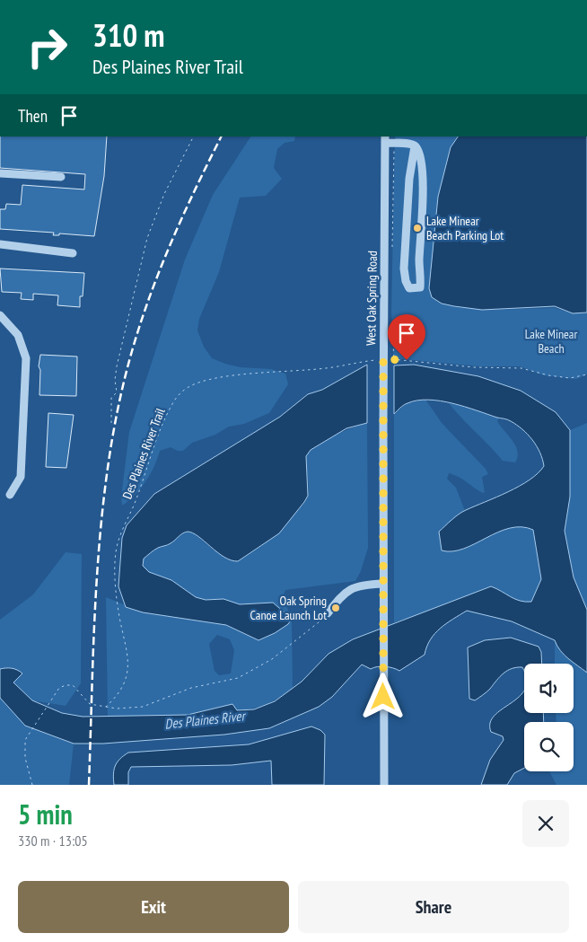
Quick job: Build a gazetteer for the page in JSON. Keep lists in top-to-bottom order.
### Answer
{
  "streets": {
    "street": ["West Oak Spring Road"],
    "path": ["Des Plaines River Trail"]
  },
  "crossings": [
    ["West Oak Spring Road", "Des Plaines River Trail"]
  ],
  "water": ["Des Plaines River"],
  "parks": ["Lake Minear Beach"],
  "places": ["Lake Minear Beach Parking Lot", "Oak Spring Canoe Launch Lot"],
  "page": {
    "turn": ["310 m", "Des Plaines River Trail"],
    "then": "Then",
    "heading": ["5 min", "330 m · 13:05"],
    "buttons": ["Exit", "Share"]
  }
}
